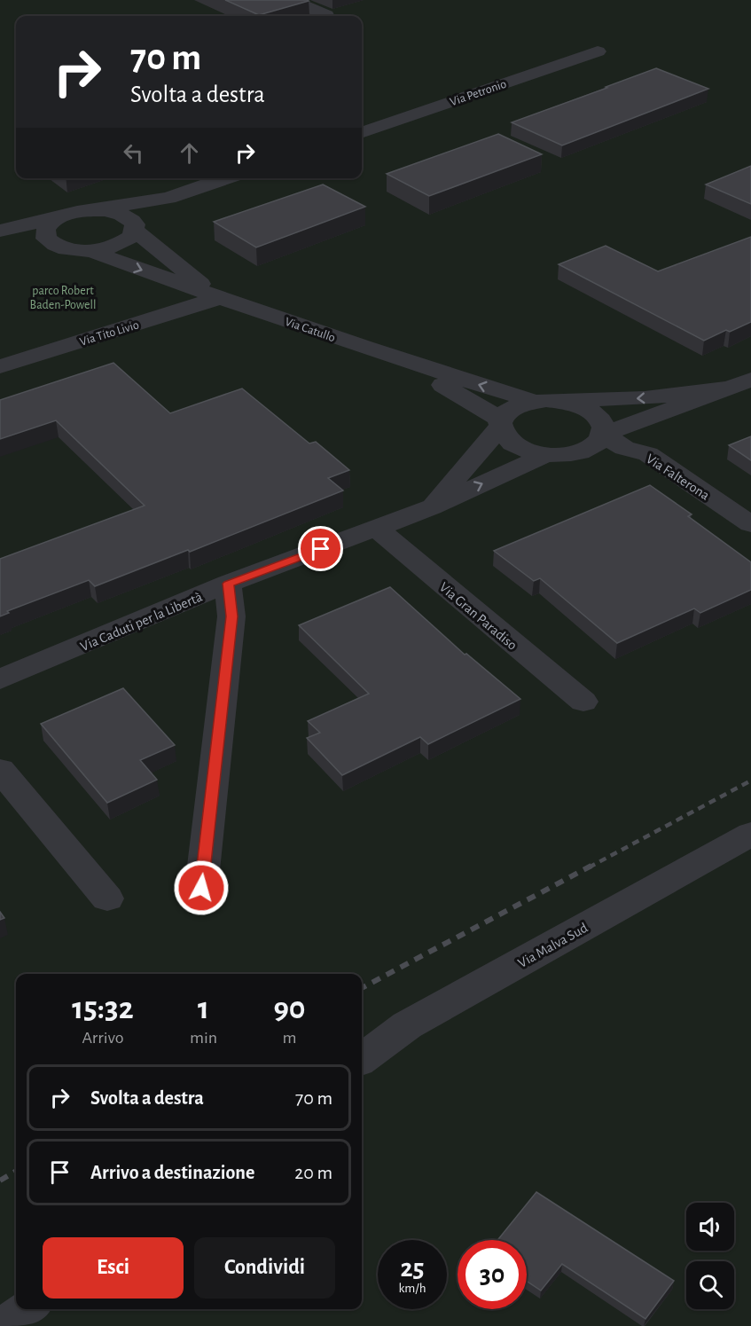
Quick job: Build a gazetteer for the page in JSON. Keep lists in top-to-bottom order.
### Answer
{
  "streets": {
    "street": [
      "Via Petronio",
      "Via Catullo",
      "Via Tito Livio",
      "Via Falterona",
      "Via Gran Paradiso",
      "Via Caduti per la Libertà",
      "Via Malva Sud"
    ]
  },
  "crossings": [
    ["Via Catullo", "Via Tito Livio"],
    ["Via Gran Paradiso", "Via Caduti per la Libertà"]
  ],
  "parks": ["parco Robert Baden-Powell"],
  "page": {
    "turn": ["70 m", "Svolta a destra"],
    "eta": [
      "15:32",
      "Arrivo",
      "1",
      "min",
      "90",
      "m"
    ],
    "list": [
      {
        "name": "Svolta a destra",
        "value": "70 m"
      },
      {
        "name": "Arrivo a destinazione",
        "value": "20 m"
      }
    ],
    "buttons": ["Esci", "Condividi"],
    "speed": "25 km/h",
    "limit": "30"
  }
}
